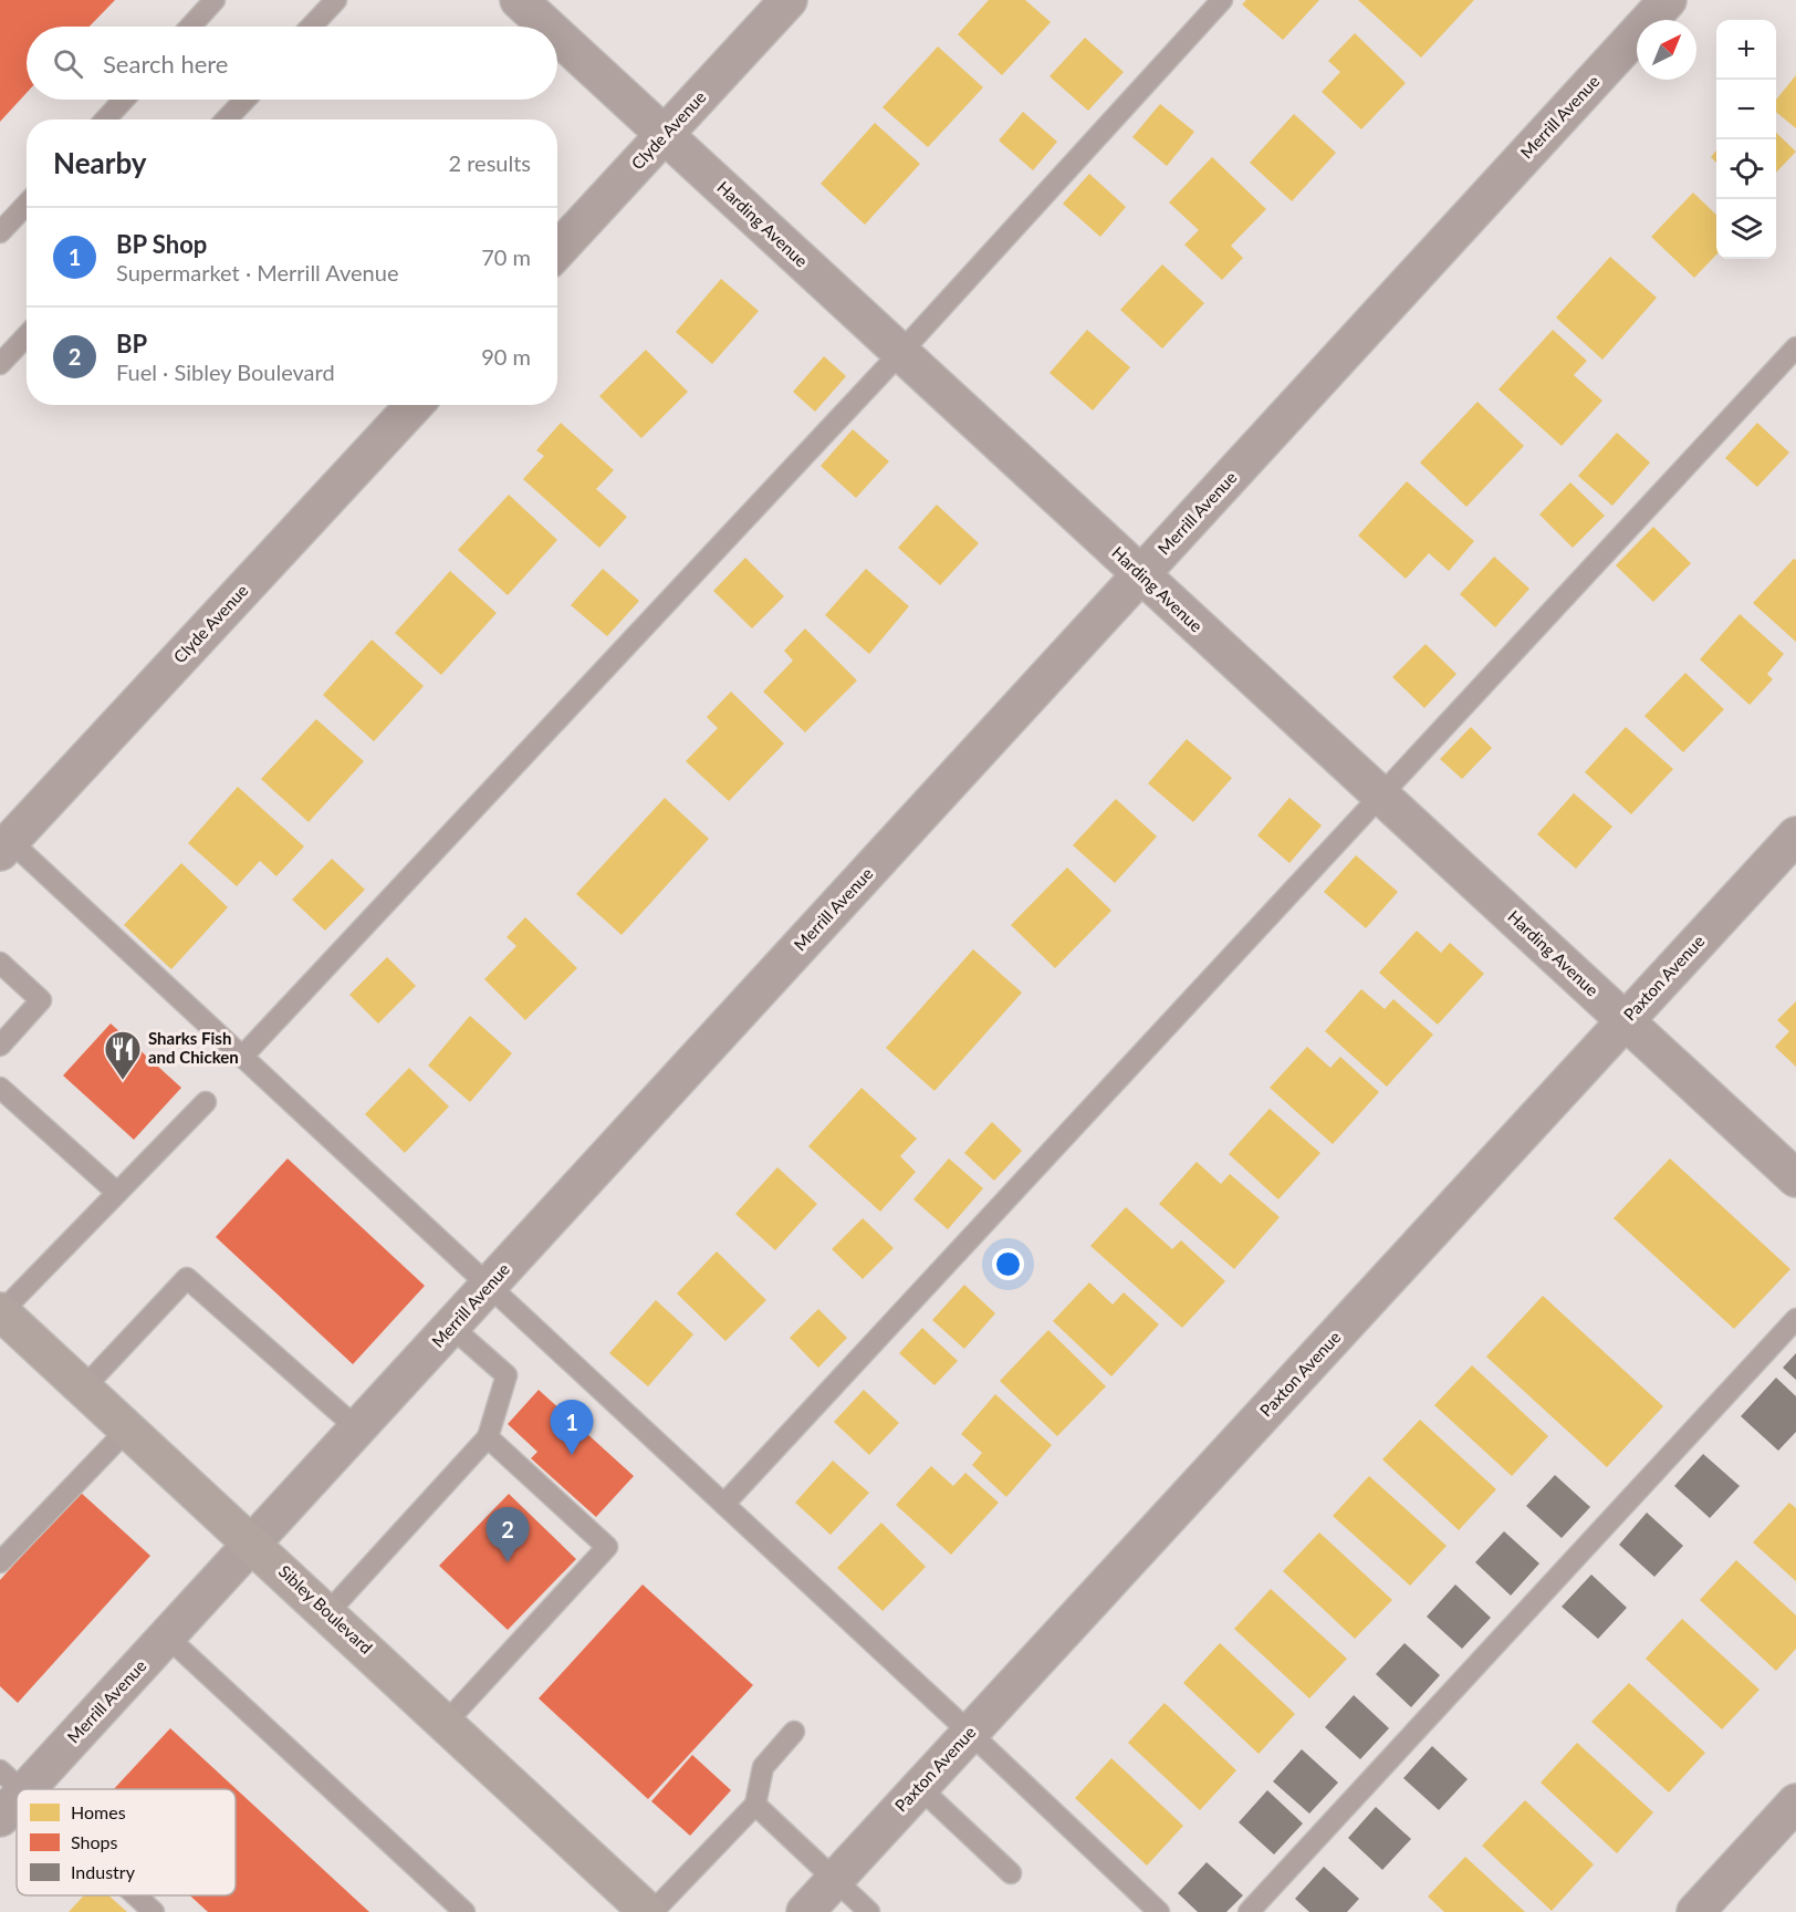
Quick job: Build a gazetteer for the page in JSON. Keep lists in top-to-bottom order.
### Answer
{
  "streets": {
    "main road": ["Sibley Boulevard"],
    "street": [
      "Merrill Avenue",
      "Clyde Avenue",
      "Harding Avenue",
      "Paxton Avenue"
    ]
  },
  "crossings": [
    ["Merrill Avenue", "Harding Avenue"],
    ["Merrill Avenue", "Sibley Boulevard"],
    ["Clyde Avenue", "Harding Avenue"],
    ["Harding Avenue", "Paxton Avenue"]
  ],
  "places": {
    "restaurant": ["Sharks Fish and Chicken"]
  },
  "legend": ["Homes", "Shops", "Industry"],
  "north": "top right",
  "page": {
    "map_buttons": ["+", "−"],
    "search": "Search here",
    "heading": ["Nearby", "2 results"],
    "list": [
      {
        "mark": "1",
        "name": "BP Shop",
        "note": "Supermarket · Merrill Avenue",
        "value": "70 m"
      },
      {
        "mark": "2",
        "name": "BP",
        "note": "Fuel · Sibley Boulevard",
        "value": "90 m"
      }
    ],
    "pins": ["1", "2"]
  }
}
